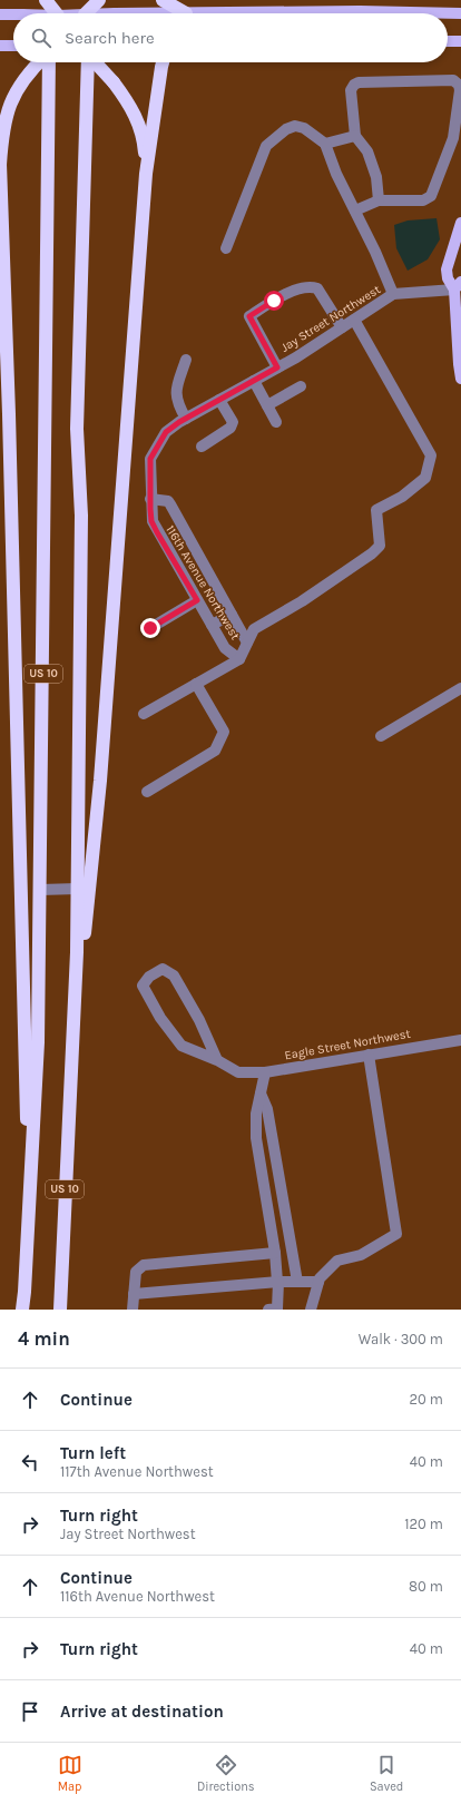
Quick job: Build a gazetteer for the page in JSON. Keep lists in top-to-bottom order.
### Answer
{
  "streets": {
    "highway": ["US 10"],
    "street": ["Jay Street Northwest", "116th Avenue Northwest", "Eagle Street Northwest"]
  },
  "crossings": [
    ["Jay Street Northwest", "116th Avenue Northwest"]
  ],
  "page": {
    "search": "Search here",
    "heading": ["4 min", "Walk · 300 m"],
    "list": [
      ["Continue", "20 m"],
      ["Turn left", "117th Avenue Northwest", "40 m"],
      ["Turn right", "Jay Street Northwest", "120 m"],
      ["Continue", "116th Avenue Northwest", "80 m"],
      ["Turn right", "40 m"],
      "Arrive at destination"
    ],
    "nav": ["Map", "Directions", "Saved"]
  }
}
